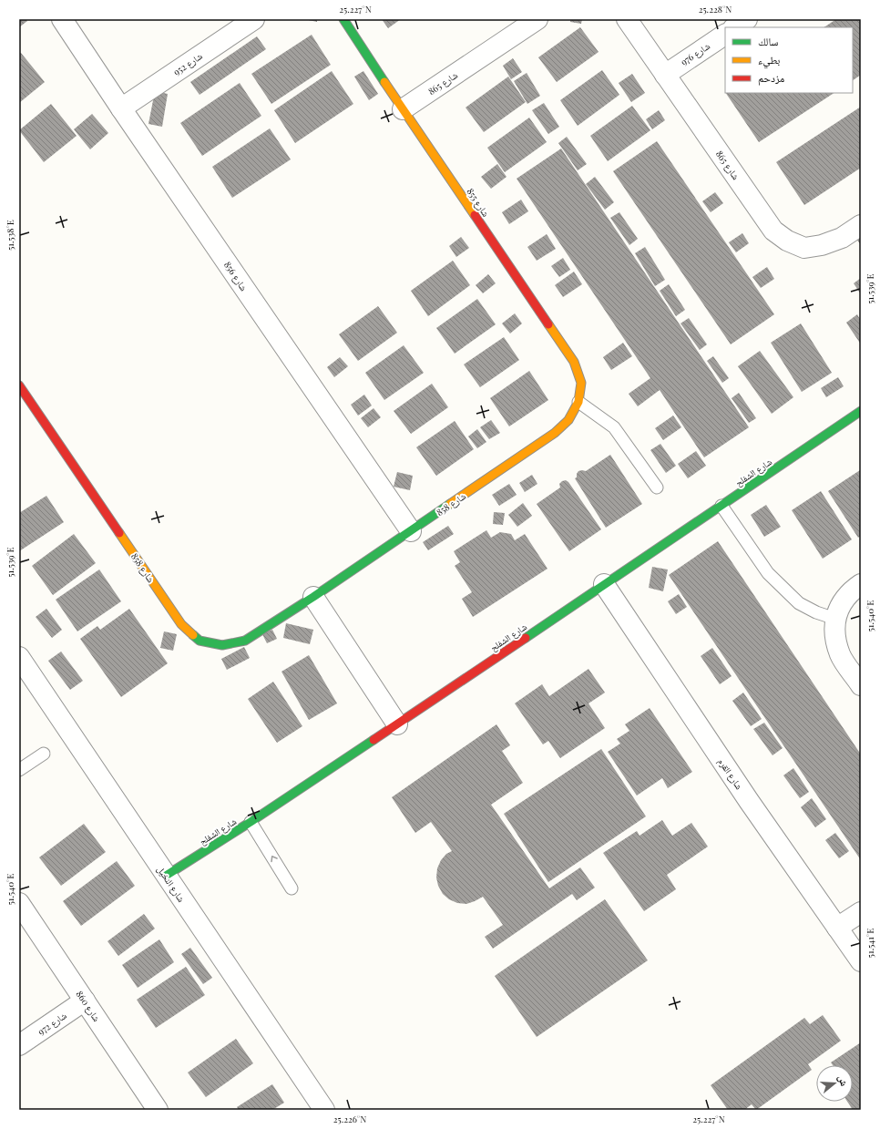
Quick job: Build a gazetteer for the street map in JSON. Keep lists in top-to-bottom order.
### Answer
{
  "streets": {
    "street": [
      "شارع 976",
      "شارع 952",
      "شارع 865",
      "شارع 855",
      "شارع 856",
      "شارع الشفلح",
      "شارع 858",
      "شارع القرم",
      "شارع النخيل",
      "شارع 860",
      "شارع 972"
    ]
  },
  "crossings": [
    ["شارع 976", "شارع 865"],
    ["شارع 952", "شارع 856"],
    ["شارع 865", "شارع 855"],
    ["شارع 855", "شارع 858"],
    ["شارع 856", "شارع 858"],
    ["شارع الشفلح", "شارع القرم"],
    ["شارع الشفلح", "شارع النخيل"],
    ["شارع 860", "شارع 972"]
  ],
  "legend": ["سالك", "بطيء", "مزدحم"],
  "north": "right",
  "coordinates": [
    "25.227°N",
    "25.228°N",
    "51.538°E",
    "51.539°E",
    "51.540°E",
    "51.541°E",
    "25.226°N"
  ]
}
